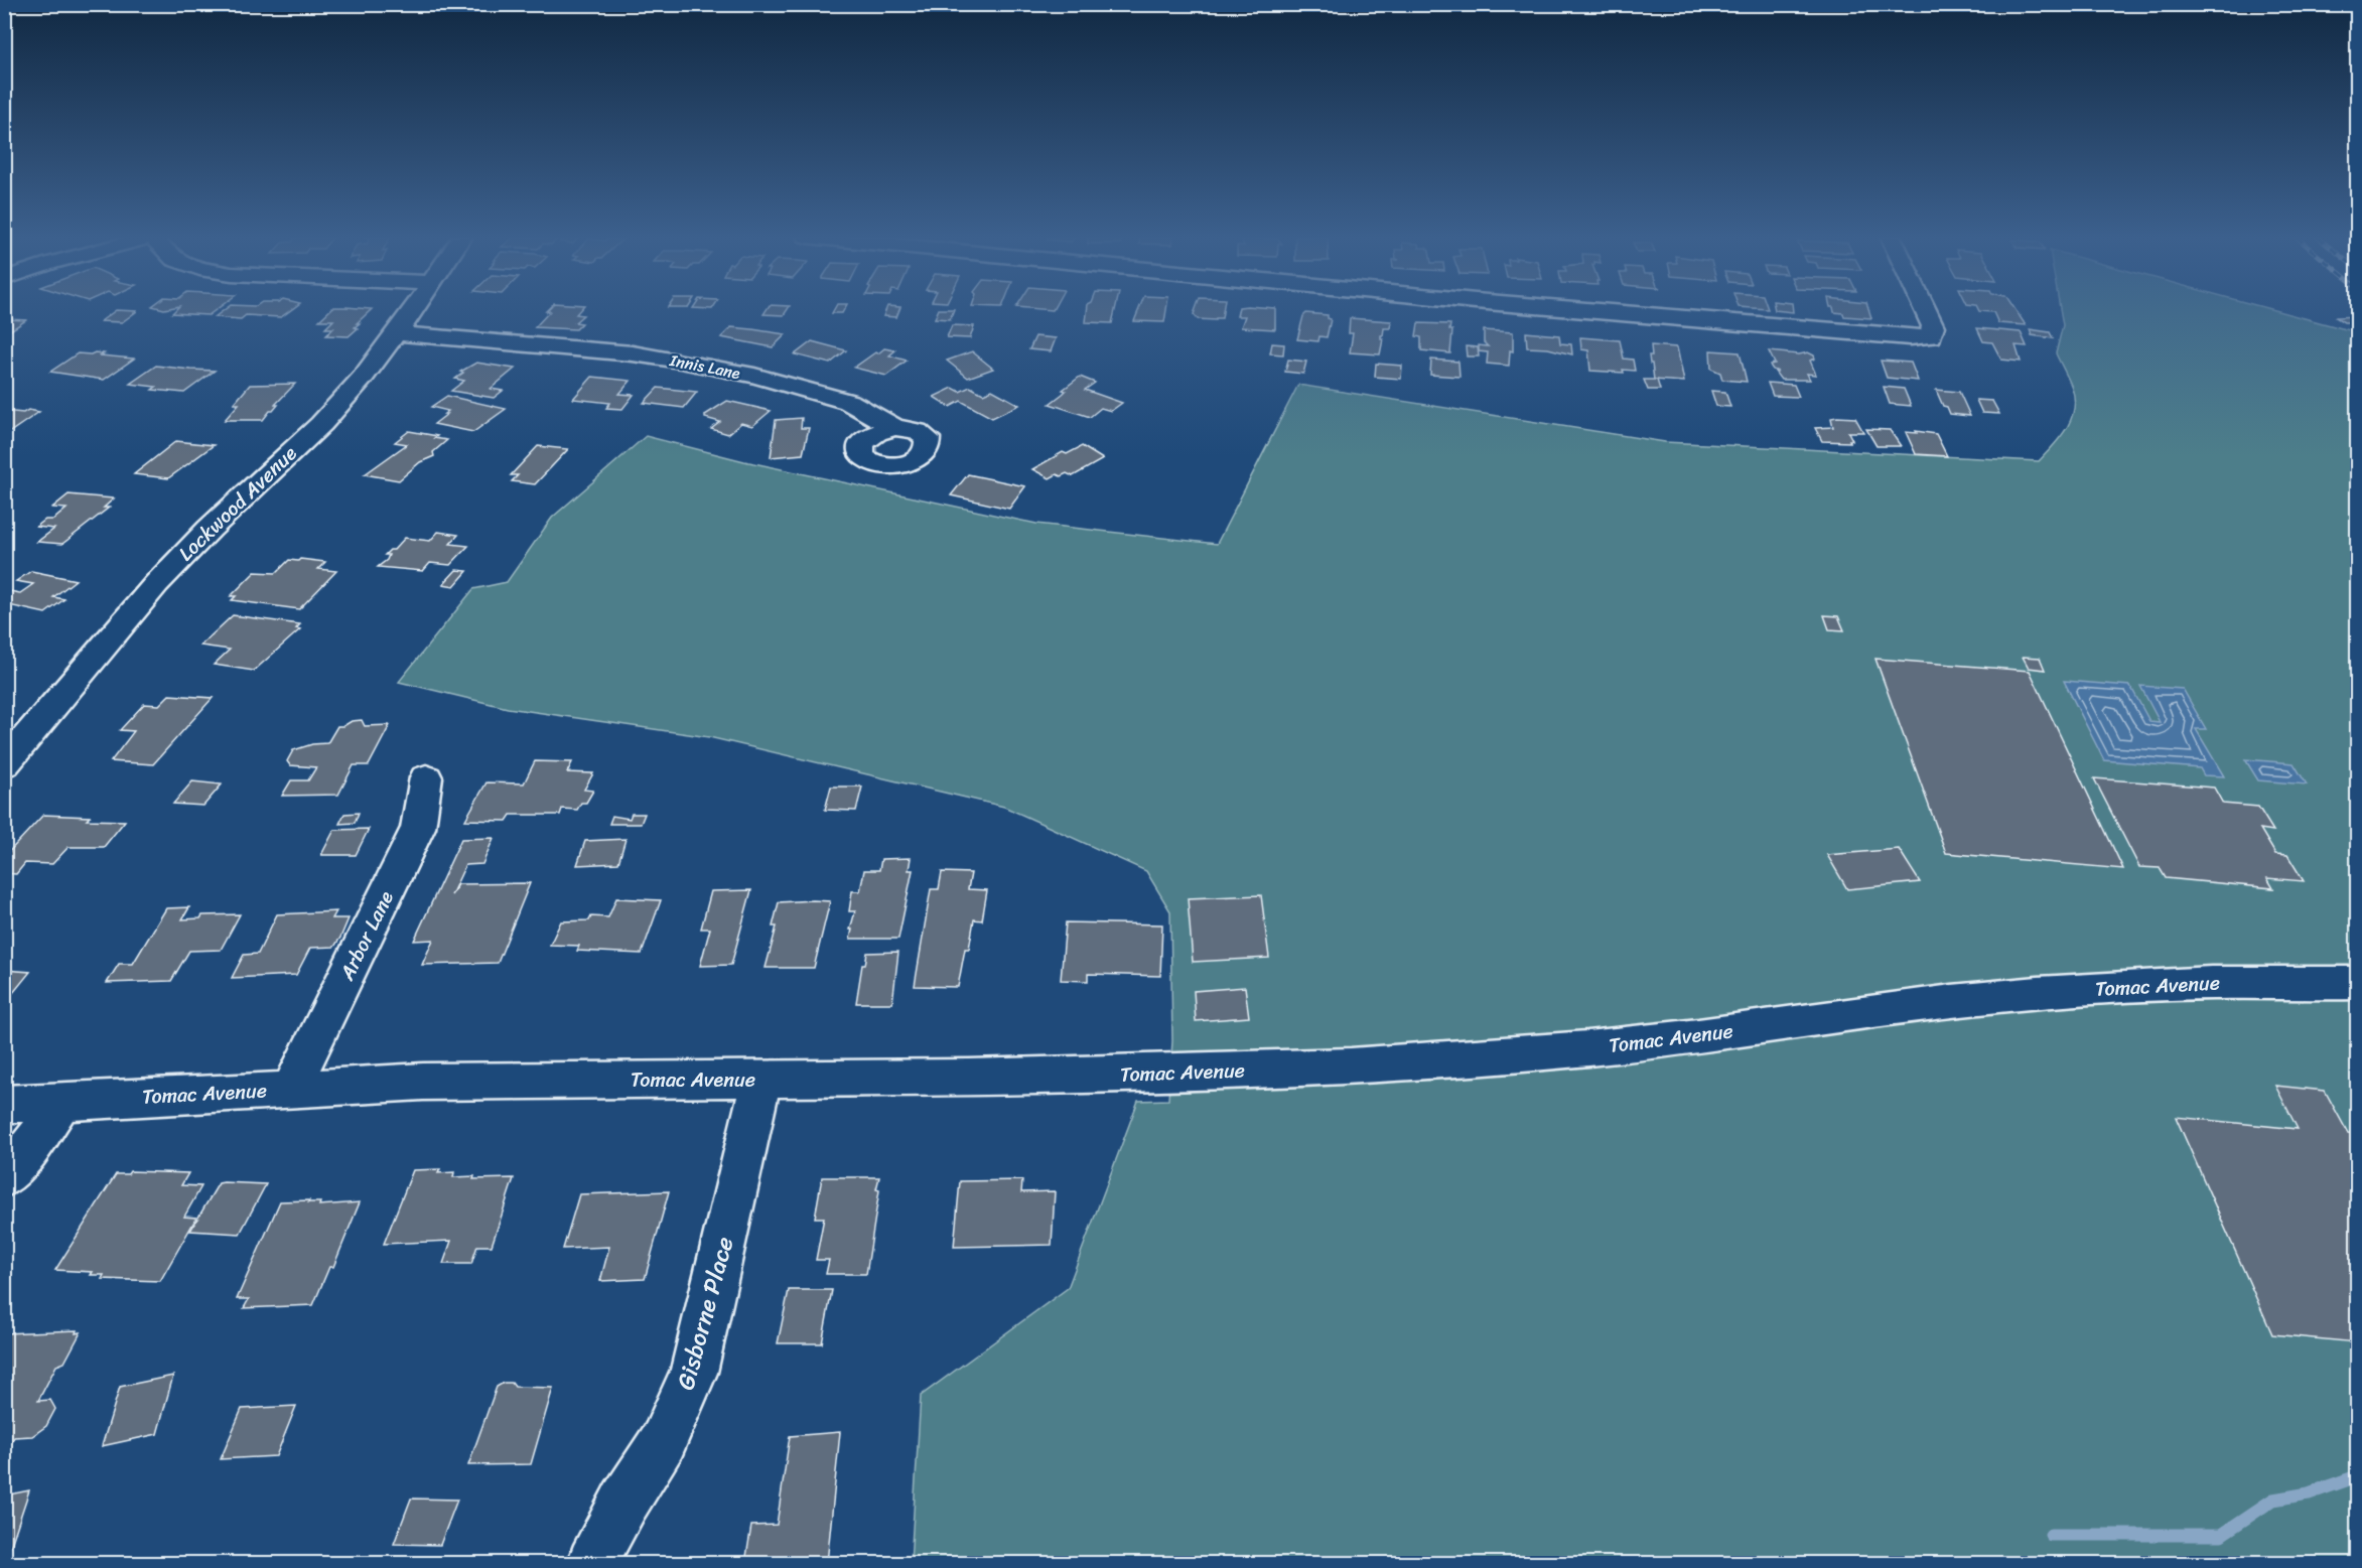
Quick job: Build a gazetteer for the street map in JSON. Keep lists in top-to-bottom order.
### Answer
{
  "streets": {
    "street": [
      "Innis Lane",
      "Lockwood Avenue",
      "Arbor Lane",
      "Tomac Avenue",
      "Gisborne Place"
    ]
  },
  "crossings": [
    ["Innis Lane", "Lockwood Avenue"],
    ["Arbor Lane", "Tomac Avenue"],
    ["Tomac Avenue", "Gisborne Place"]
  ]
}
